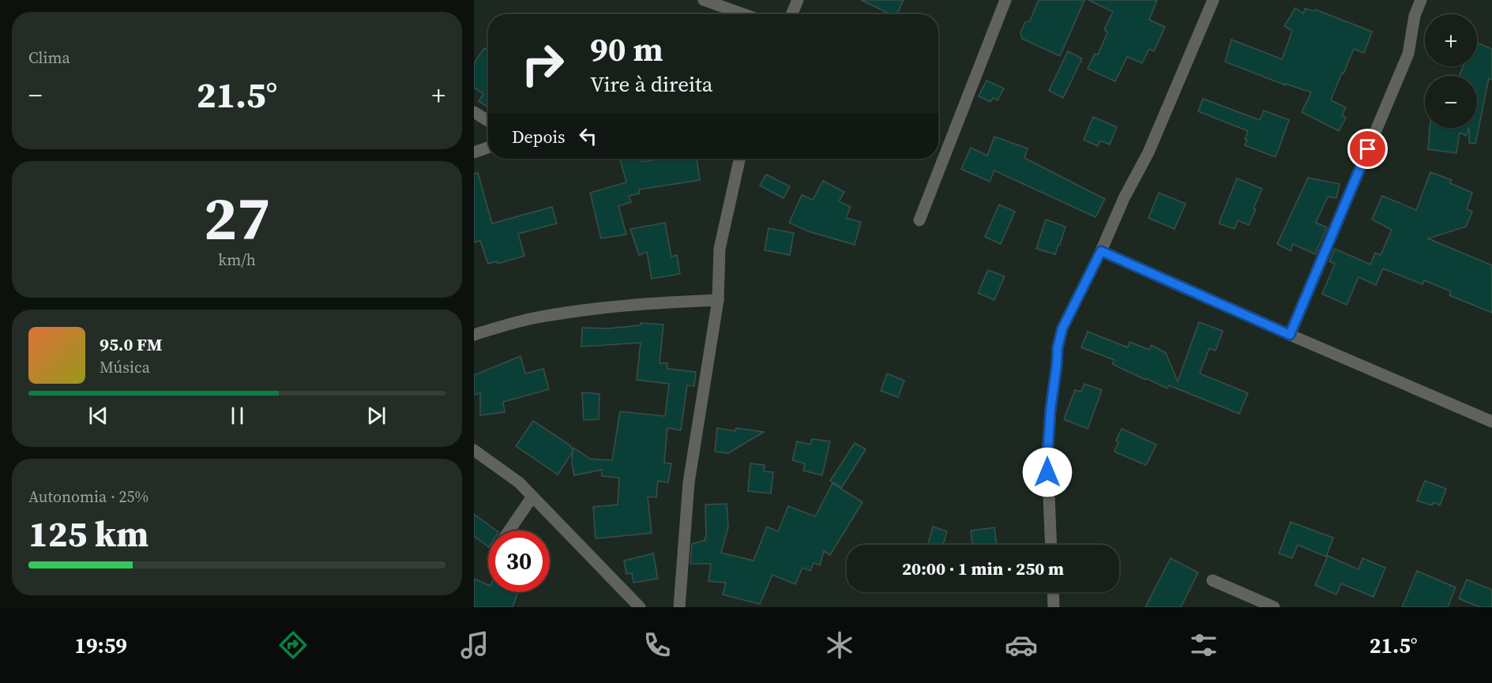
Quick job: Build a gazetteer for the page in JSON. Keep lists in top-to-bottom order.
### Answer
{
  "page": {
    "tile": [
      "Clima",
      ["27", "km/h"],
      ["Autonomia · 25%", "125 km"]
    ],
    "map_buttons": ["+", "−"],
    "turn": ["90 m", "Vire à direita"],
    "heat": ["−", "21.5°", "+"],
    "then": "Depois",
    "song": ["95.0 FM", "Música"],
    "limit": "30",
    "trip": "20:00 · 1 min · 250 m",
    "tabs": ["19:59", "21.5°"]
  }
}
